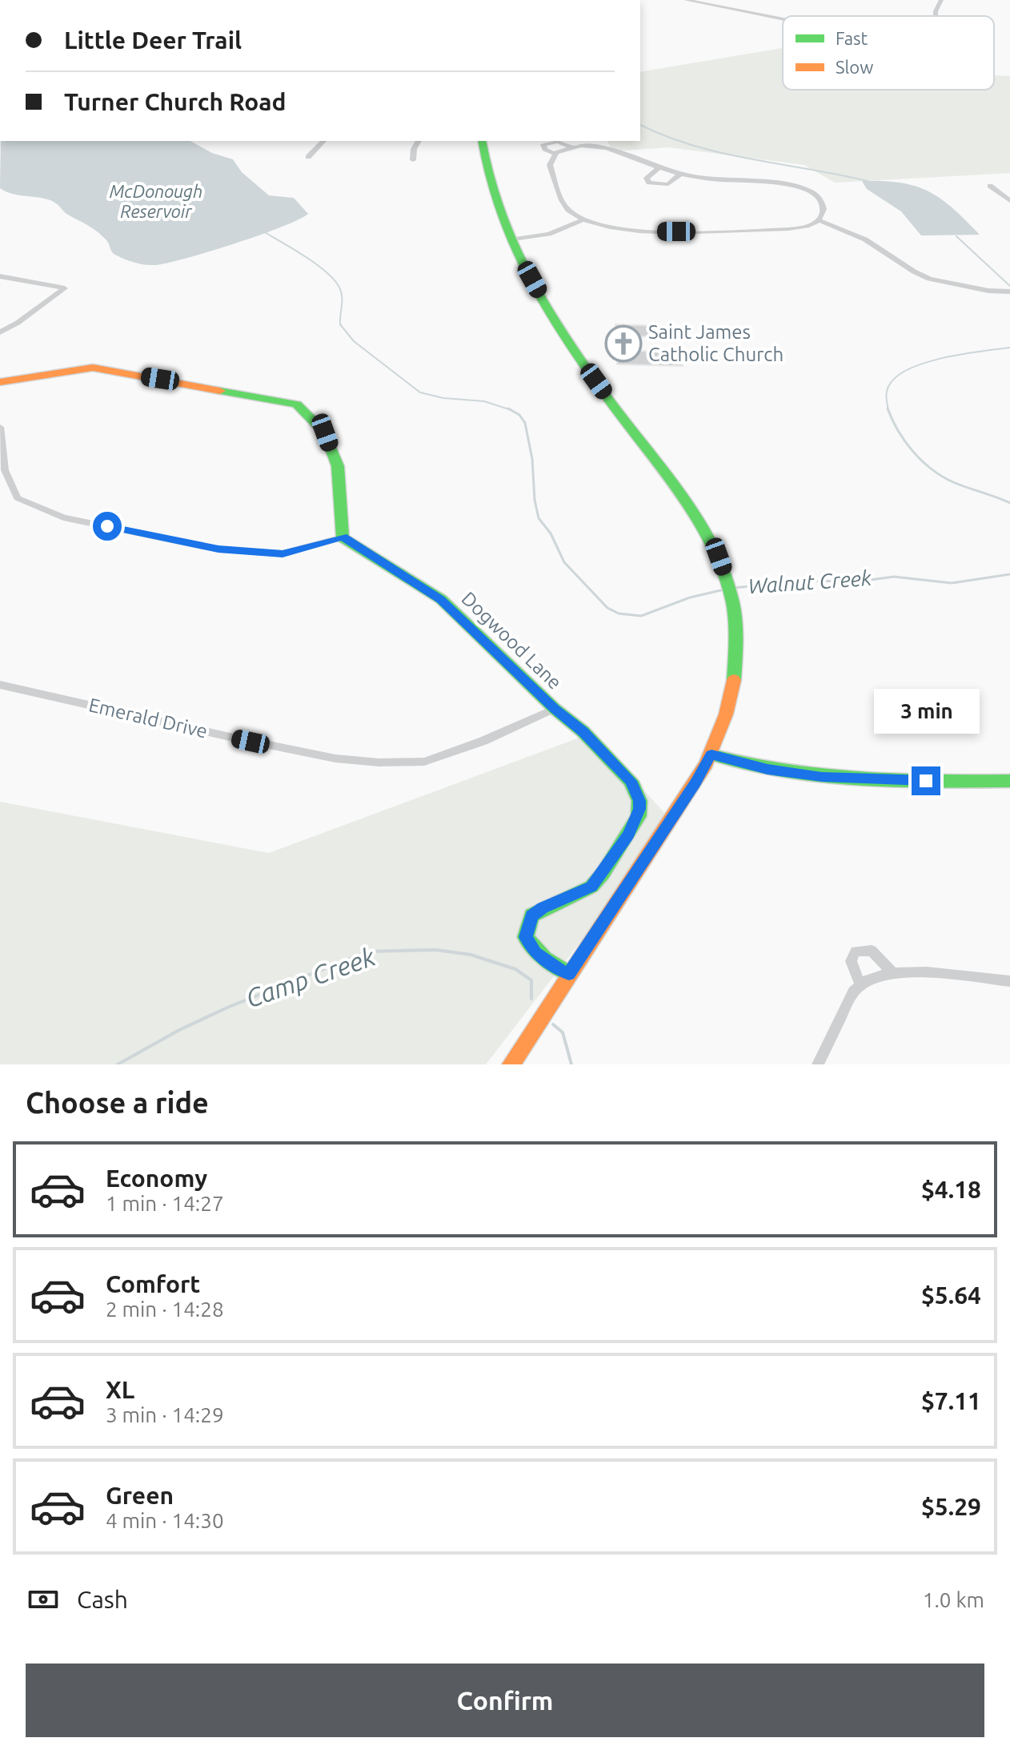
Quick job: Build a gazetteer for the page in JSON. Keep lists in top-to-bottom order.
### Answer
{
  "streets": {
    "main road": ["Dogwood Lane"],
    "street": ["Emerald Drive"]
  },
  "crossings": [
    ["Dogwood Lane", "Emerald Drive"]
  ],
  "water": ["McDonough Reservoir", "Walnut Creek", "Camp Creek"],
  "places": {
    "church": ["Saint James Catholic Church"]
  },
  "legend": ["Fast", "Slow"],
  "page": {
    "banner": ["Little Deer Trail", "Turner Church Road"],
    "bubble": "3 min",
    "heading": "Choose a ride",
    "list": [
      {
        "name": "Economy",
        "note": "1 min · 14:27",
        "value": "$4.18"
      },
      {
        "name": "Comfort",
        "note": "2 min · 14:28",
        "value": "$5.64"
      },
      {
        "name": "XL",
        "note": "3 min · 14:29",
        "value": "$7.11"
      },
      {
        "name": "Green",
        "note": "4 min · 14:30",
        "value": "$5.29"
      }
    ],
    "pay": ["Cash", "1.0 km"],
    "buttons": "Confirm"
  }
}
